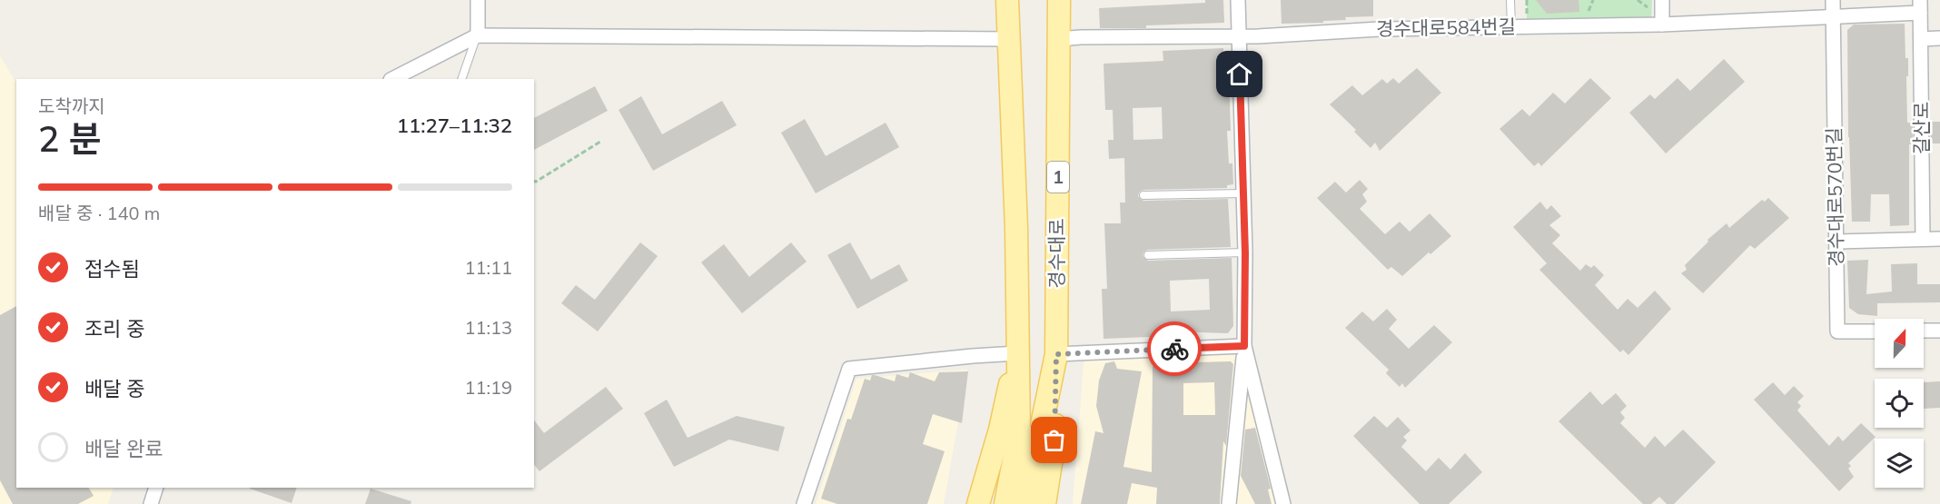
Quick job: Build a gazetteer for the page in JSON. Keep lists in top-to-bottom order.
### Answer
{
  "streets": {
    "main road": ["1", "경수대로"],
    "street": ["경수대로584번길", "갈산로", "경수대로570번길"]
  },
  "crossings": [
    ["경수대로584번길", "갈산로"],
    ["경수대로584번길", "경수대로570번길"],
    ["경수대로584번길", "경수대로"]
  ],
  "north": "top",
  "page": {
    "heading": ["2 분", "도착까지", "11:27–11:32"],
    "bar": "배달 중 · 140 m",
    "list": [
      ["접수됨", "11:11"],
      ["조리 중", "11:13"],
      ["배달 중", "11:19"],
      "배달 완료"
    ]
  }
}
